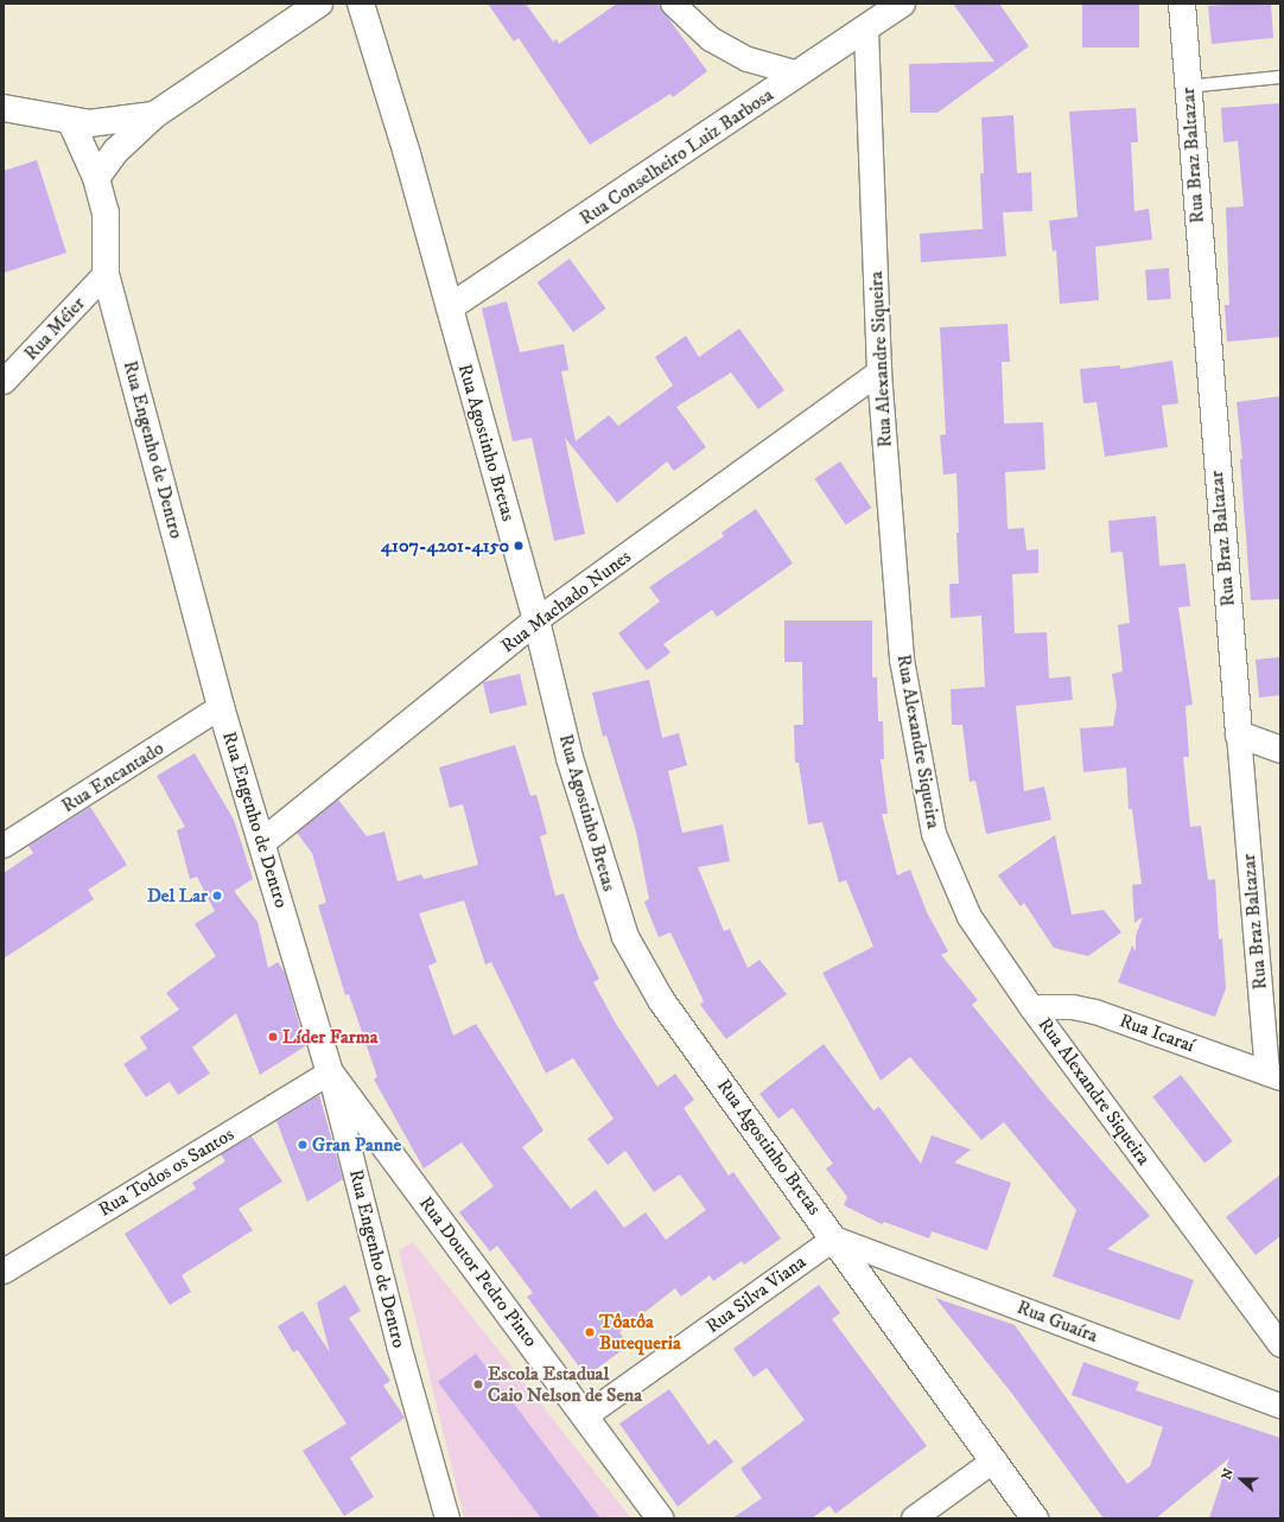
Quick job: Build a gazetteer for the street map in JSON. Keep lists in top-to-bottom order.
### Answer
{
  "streets": {
    "street": [
      "Rua Braz Baltazar",
      "Rua Conselheiro Luiz Barbosa",
      "Rua Méier",
      "Rua Alexandre Siqueira",
      "Rua Agostinho Bretas",
      "Rua Engenho de Dentro",
      "Rua Machado Nunes",
      "Rua Encantado",
      "Rua Icaraí",
      "Rua Todos os Santos",
      "Rua Doutor Pedro Pinto",
      "Rua Silva Viana",
      "Rua Guaíra"
    ]
  },
  "crossings": [
    ["Rua Braz Baltazar", "Rua Icaraí"],
    ["Rua Conselheiro Luiz Barbosa", "Rua Alexandre Siqueira"],
    ["Rua Conselheiro Luiz Barbosa", "Rua Agostinho Bretas"],
    ["Rua Méier", "Rua Engenho de Dentro"],
    ["Rua Alexandre Siqueira", "Rua Machado Nunes"],
    ["Rua Alexandre Siqueira", "Rua Icaraí"],
    ["Rua Agostinho Bretas", "Rua Machado Nunes"],
    ["Rua Agostinho Bretas", "Rua Silva Viana"],
    ["Rua Agostinho Bretas", "Rua Guaíra"],
    ["Rua Engenho de Dentro", "Rua Machado Nunes"],
    ["Rua Engenho de Dentro", "Rua Encantado"],
    ["Rua Engenho de Dentro", "Rua Todos os Santos"],
    ["Rua Engenho de Dentro", "Rua Doutor Pedro Pinto"],
    ["Rua Todos os Santos", "Rua Doutor Pedro Pinto"],
    ["Rua Doutor Pedro Pinto", "Rua Silva Viana"],
    ["Rua Silva Viana", "Rua Guaíra"]
  ],
  "places": [
    "4107-4201-4150",
    "Del Lar",
    "Líder Farma",
    "Gran Panne",
    "Tôatôa Butequeria",
    "Escola Estadual Caio Nelson de Sena"
  ],
  "north": "left"
}
